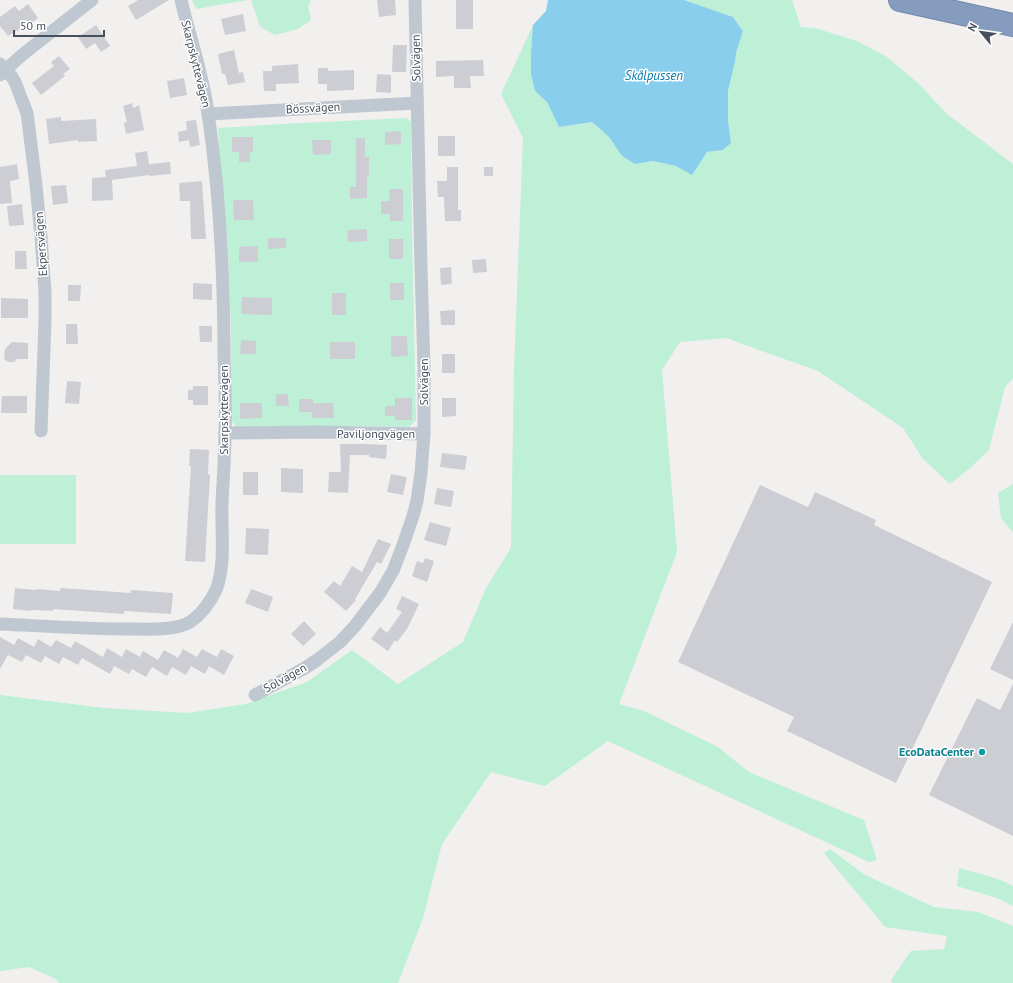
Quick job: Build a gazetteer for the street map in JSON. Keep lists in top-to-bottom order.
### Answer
{
  "streets": {
    "street": [
      "Solvägen",
      "Skarpskyttevägen",
      "Bössvägen",
      "Ekpersvägen",
      "Paviljongvägen"
    ]
  },
  "crossings": [
    ["Solvägen", "Bössvägen"],
    ["Solvägen", "Paviljongvägen"],
    ["Skarpskyttevägen", "Bössvägen"],
    ["Skarpskyttevägen", "Paviljongvägen"]
  ],
  "water": ["Skålpussen"],
  "places": ["EcoDataCenter"],
  "scale_bar": "50 m",
  "north": "top left"
}
